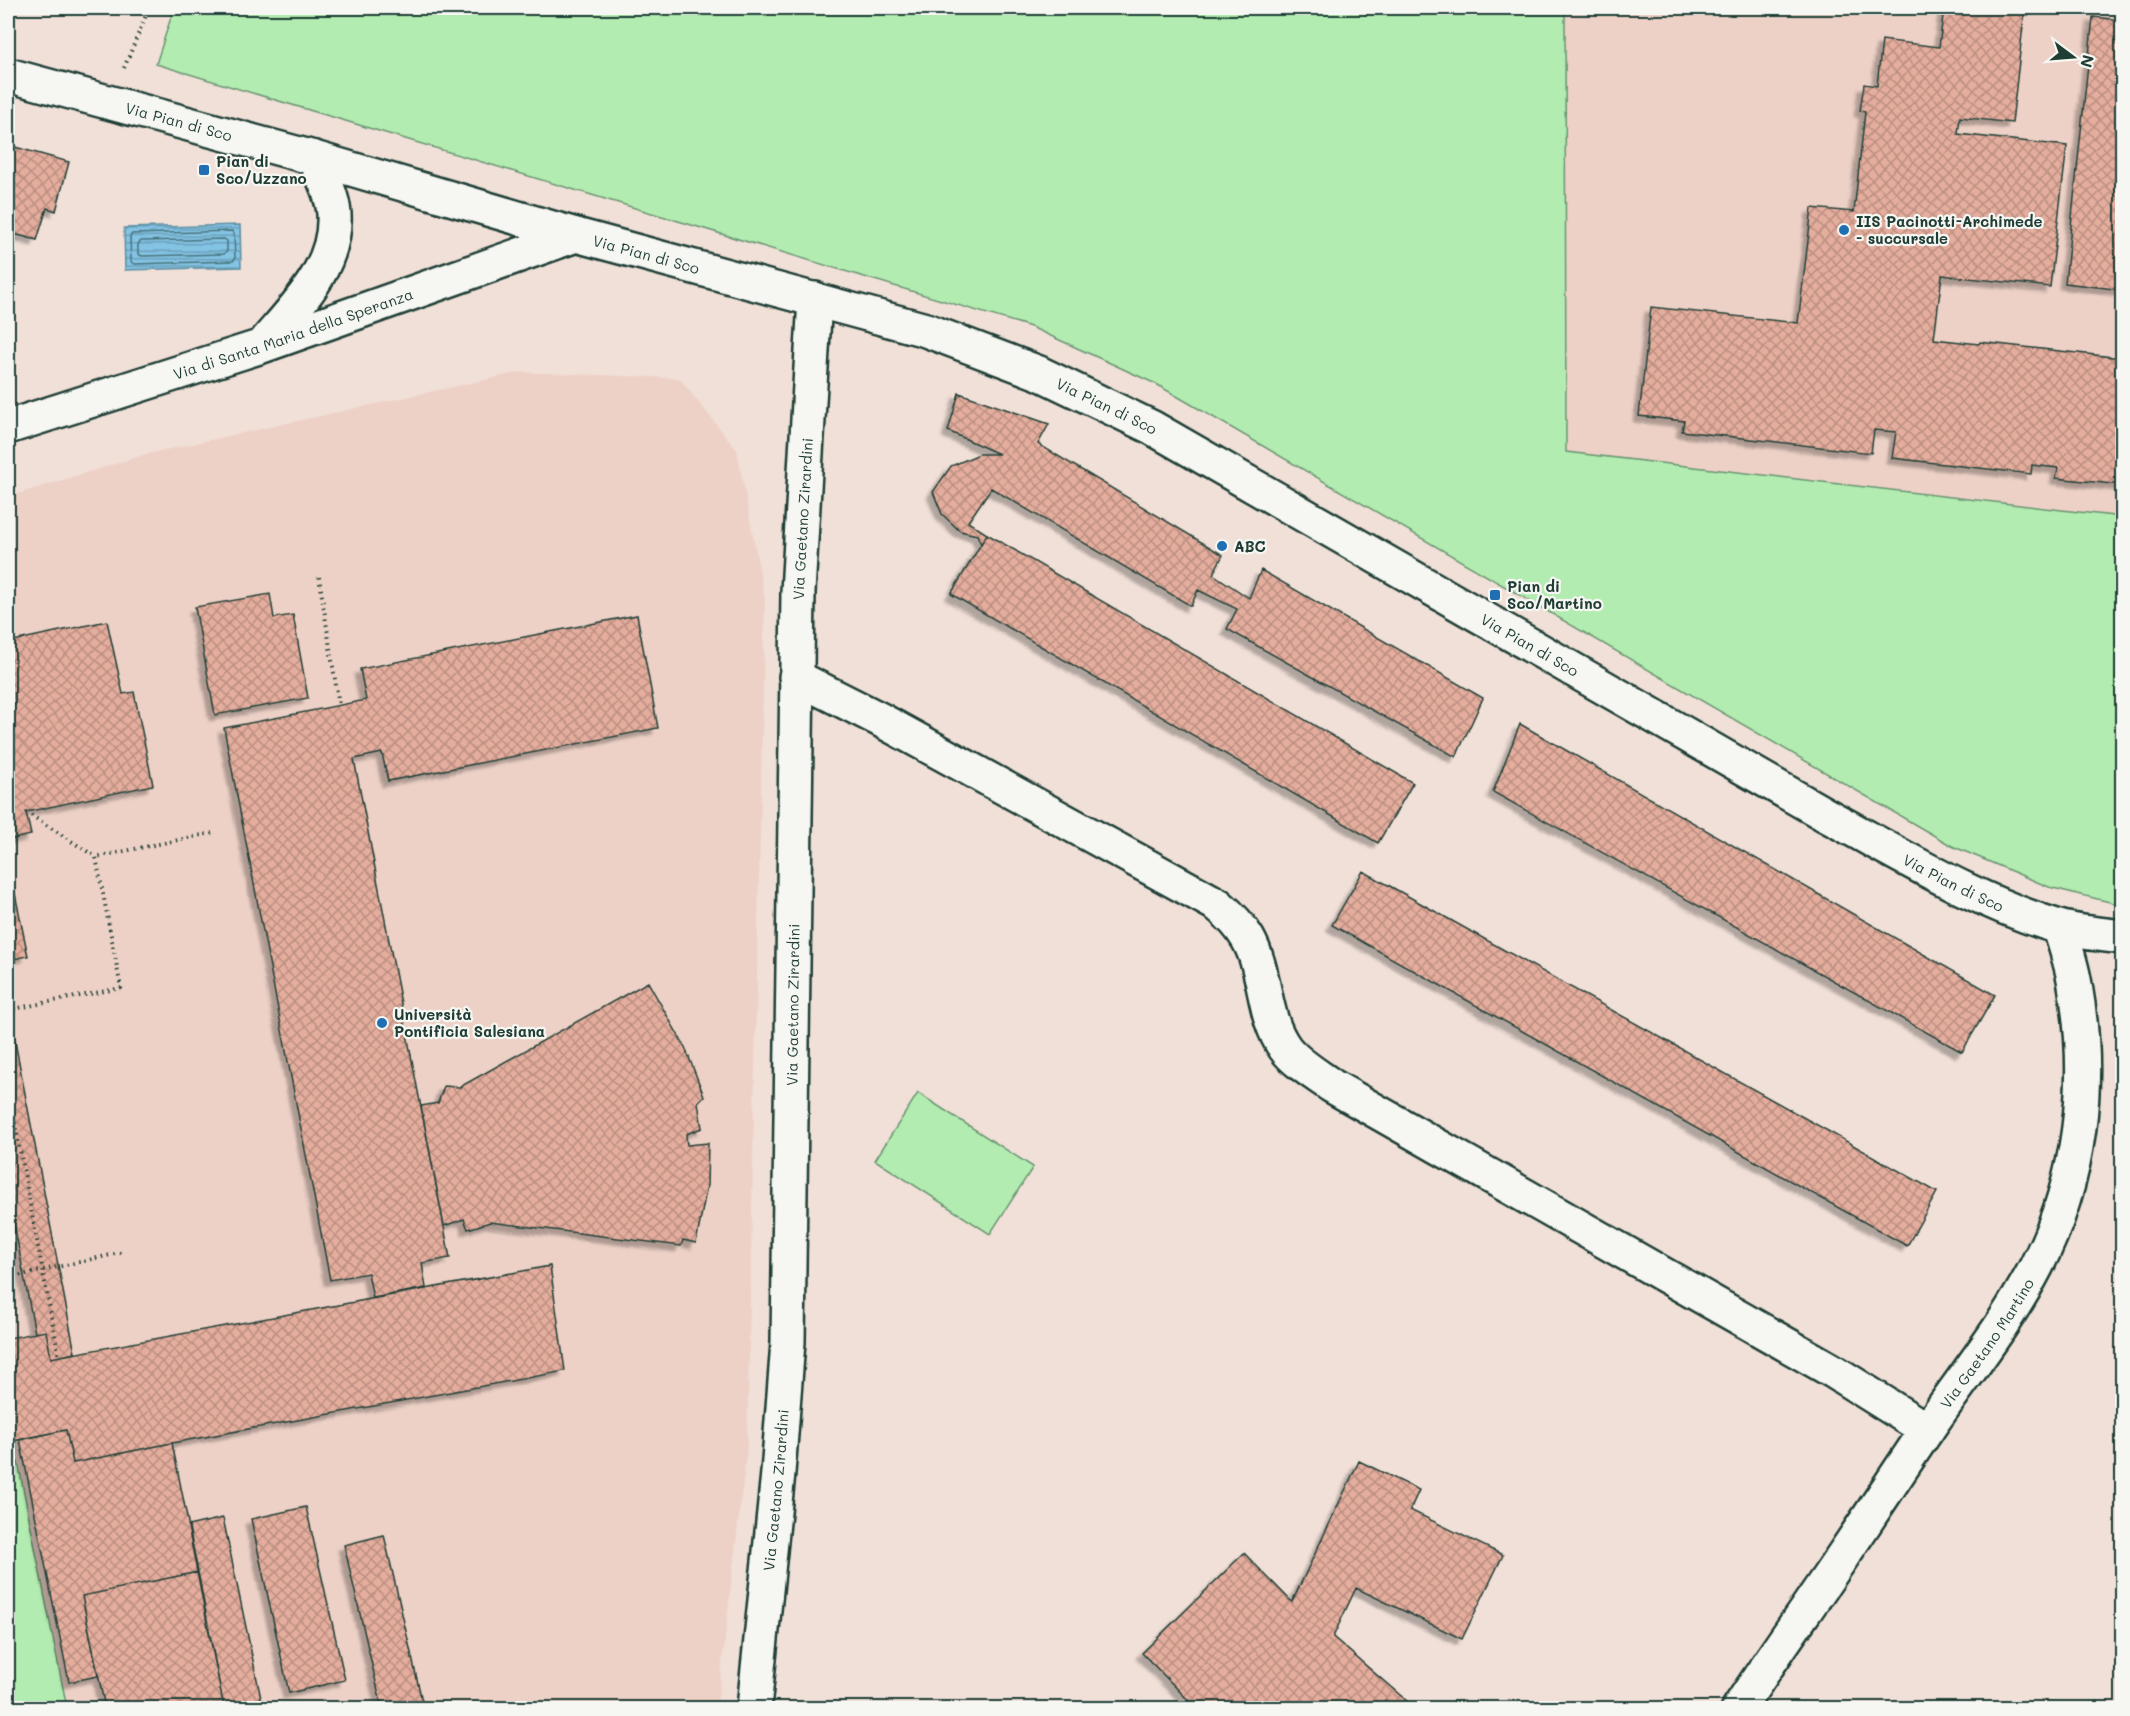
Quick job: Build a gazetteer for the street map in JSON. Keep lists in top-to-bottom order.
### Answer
{
  "streets": {
    "street": [
      "Via Pian di Sco",
      "Via di Santa Maria della Speranza",
      "Via Gaetano Zirardini",
      "Via Gaetano Martino"
    ]
  },
  "crossings": [
    ["Via Pian di Sco", "Via di Santa Maria della Speranza"],
    ["Via Pian di Sco", "Via Gaetano Zirardini"],
    ["Via Pian di Sco", "Via Gaetano Martino"]
  ],
  "places": {
    "transit": ["Pian di Sco/Uzzano", "Pian di Sco/Martino"],
    "other": ["IIS Pacinotti-Archimede - succursale", "ABC", "Università Pontificia Salesiana"]
  },
  "north": "right"
}
